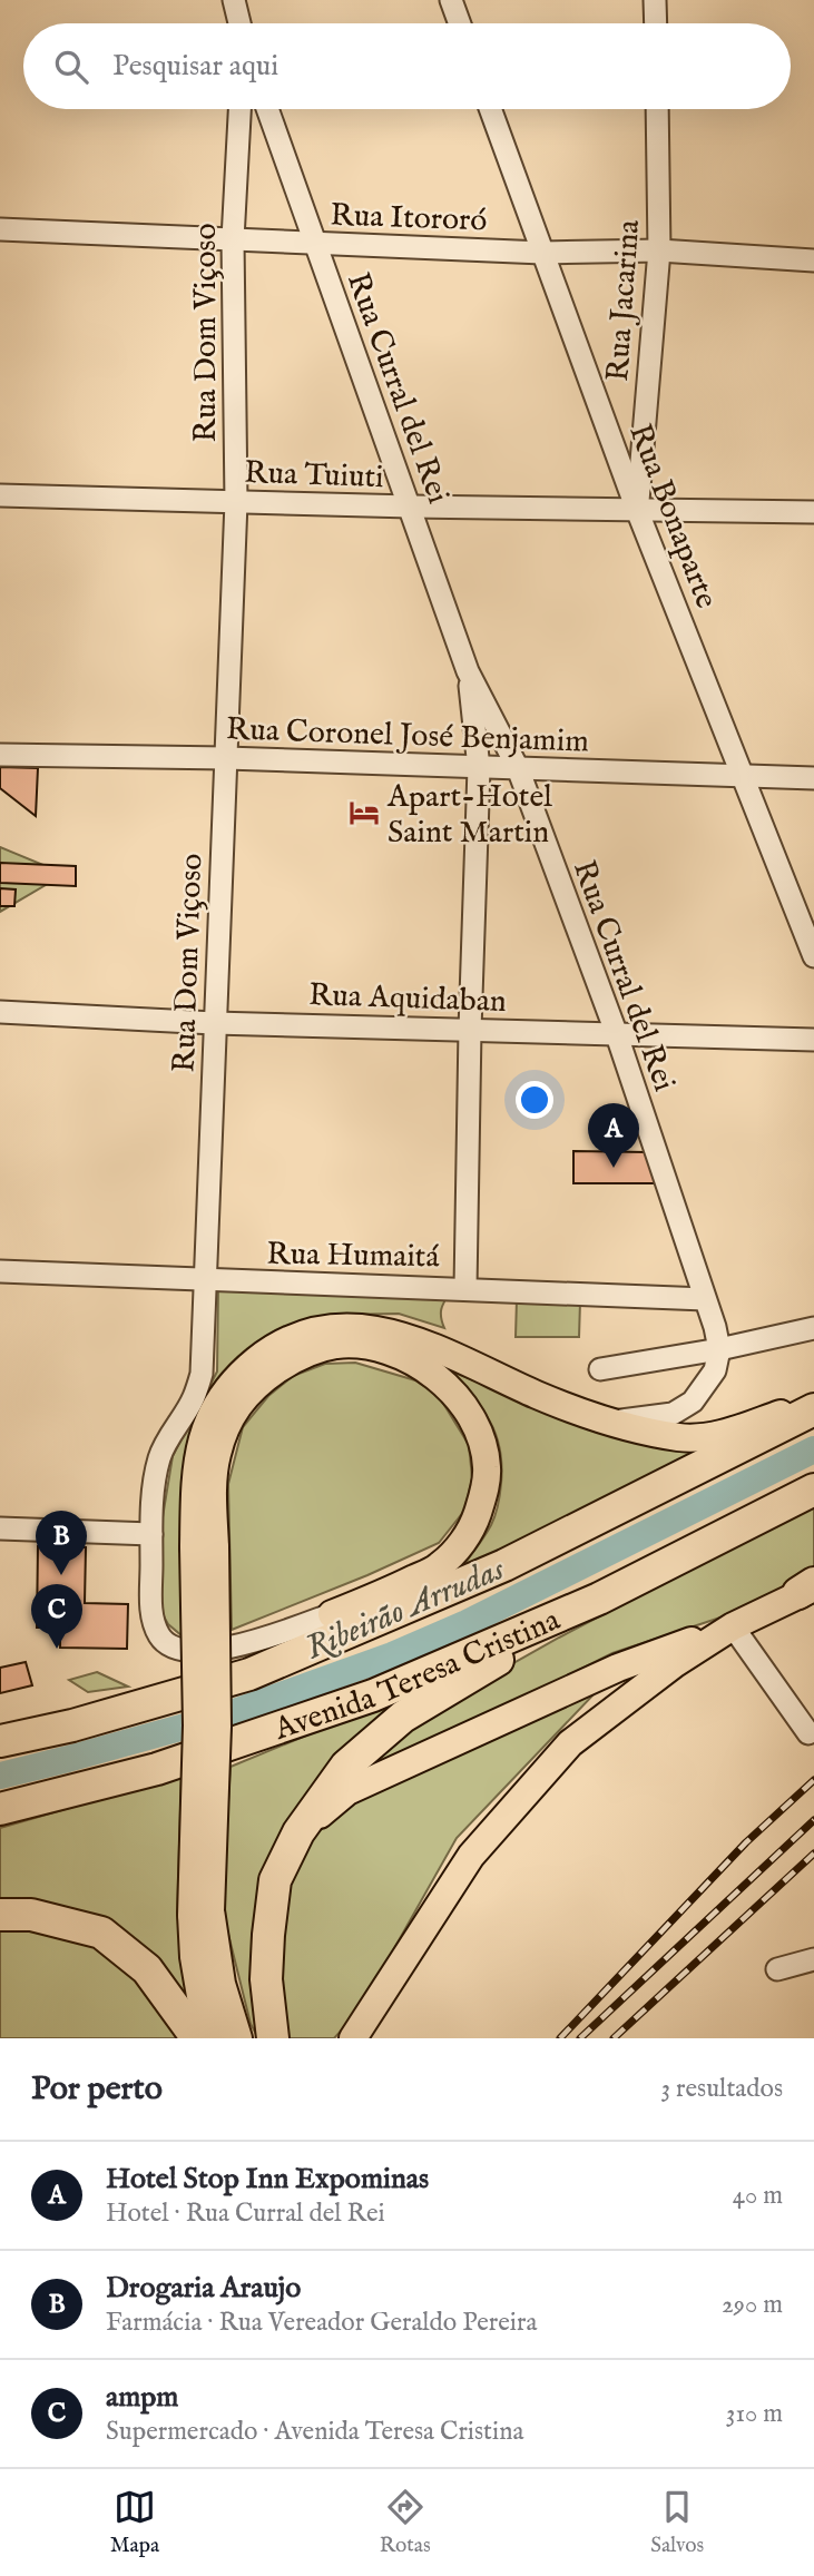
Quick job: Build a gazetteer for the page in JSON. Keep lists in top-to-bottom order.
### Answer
{
  "streets": {
    "highway": ["Avenida Teresa Cristina"],
    "street": [
      "Rua Itororó",
      "Rua Jacarina",
      "Rua Dom Viçoso",
      "Rua Curral del Rei",
      "Rua Tuiuti",
      "Rua Bonaparte",
      "Rua Coronel José Benjamim",
      "Rua Aquidaban",
      "Rua Humaitá"
    ]
  },
  "crossings": [
    ["Rua Itororó", "Rua Jacarina"],
    ["Rua Itororó", "Rua Dom Viçoso"],
    ["Rua Itororó", "Rua Curral del Rei"],
    ["Rua Itororó", "Rua Bonaparte"],
    ["Rua Jacarina", "Rua Tuiuti"],
    ["Rua Jacarina", "Rua Bonaparte"],
    ["Rua Dom Viçoso", "Rua Tuiuti"],
    ["Rua Dom Viçoso", "Rua Coronel José Benjamim"],
    ["Rua Dom Viçoso", "Rua Aquidaban"],
    ["Rua Dom Viçoso", "Rua Humaitá"],
    ["Rua Curral del Rei", "Rua Tuiuti"],
    ["Rua Curral del Rei", "Rua Coronel José Benjamim"],
    ["Rua Curral del Rei", "Rua Aquidaban"],
    ["Rua Curral del Rei", "Rua Humaitá"],
    ["Rua Tuiuti", "Rua Bonaparte"],
    ["Rua Bonaparte", "Rua Coronel José Benjamim"]
  ],
  "water": ["Ribeirão Arrudas"],
  "places": {
    "hotel": ["Apart-Hotel Saint Martin"]
  },
  "page": {
    "search": "Pesquisar aqui",
    "pins": ["A", "B", "C"],
    "heading": ["Por perto", "3 resultados"],
    "list": [
      {
        "mark": "A",
        "name": "Hotel Stop Inn Expominas",
        "note": "Hotel · Rua Curral del Rei",
        "value": "40 m"
      },
      {
        "mark": "B",
        "name": "Drogaria Araujo",
        "note": "Farmácia · Rua Vereador Geraldo Pereira",
        "value": "290 m"
      },
      {
        "mark": "C",
        "name": "ampm",
        "note": "Supermercado · Avenida Teresa Cristina",
        "value": "310 m"
      }
    ],
    "nav": ["Mapa", "Rotas", "Salvos"]
  }
}
